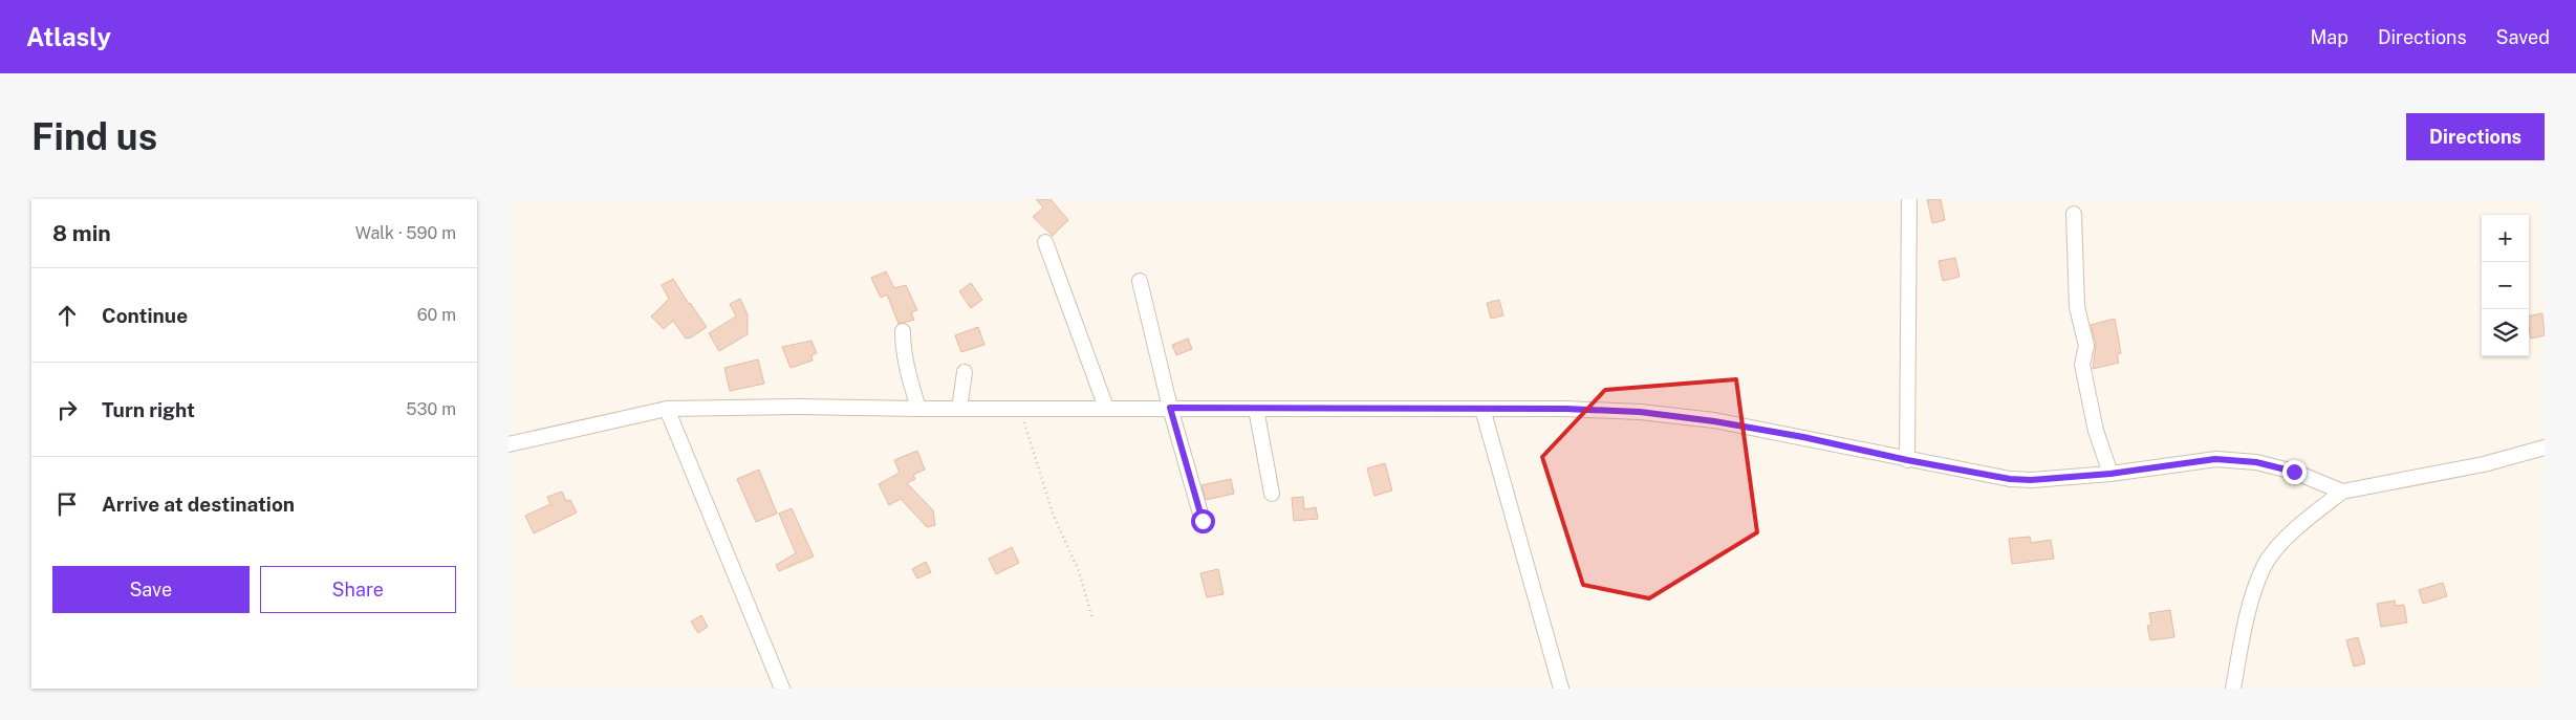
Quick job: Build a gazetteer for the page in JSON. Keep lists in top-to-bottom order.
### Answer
{
  "page": {
    "header": "Atlasly",
    "nav": ["Map", "Directions", "Saved"],
    "buttons": [
      "Directions",
      ["Save", "Share"]
    ],
    "title": "Find us",
    "heading": ["8 min", "Walk · 590 m"],
    "map_buttons": ["+", "−"],
    "list": [
      ["Continue", "60 m"],
      ["Turn right", "530 m"],
      "Arrive at destination"
    ]
  }
}
